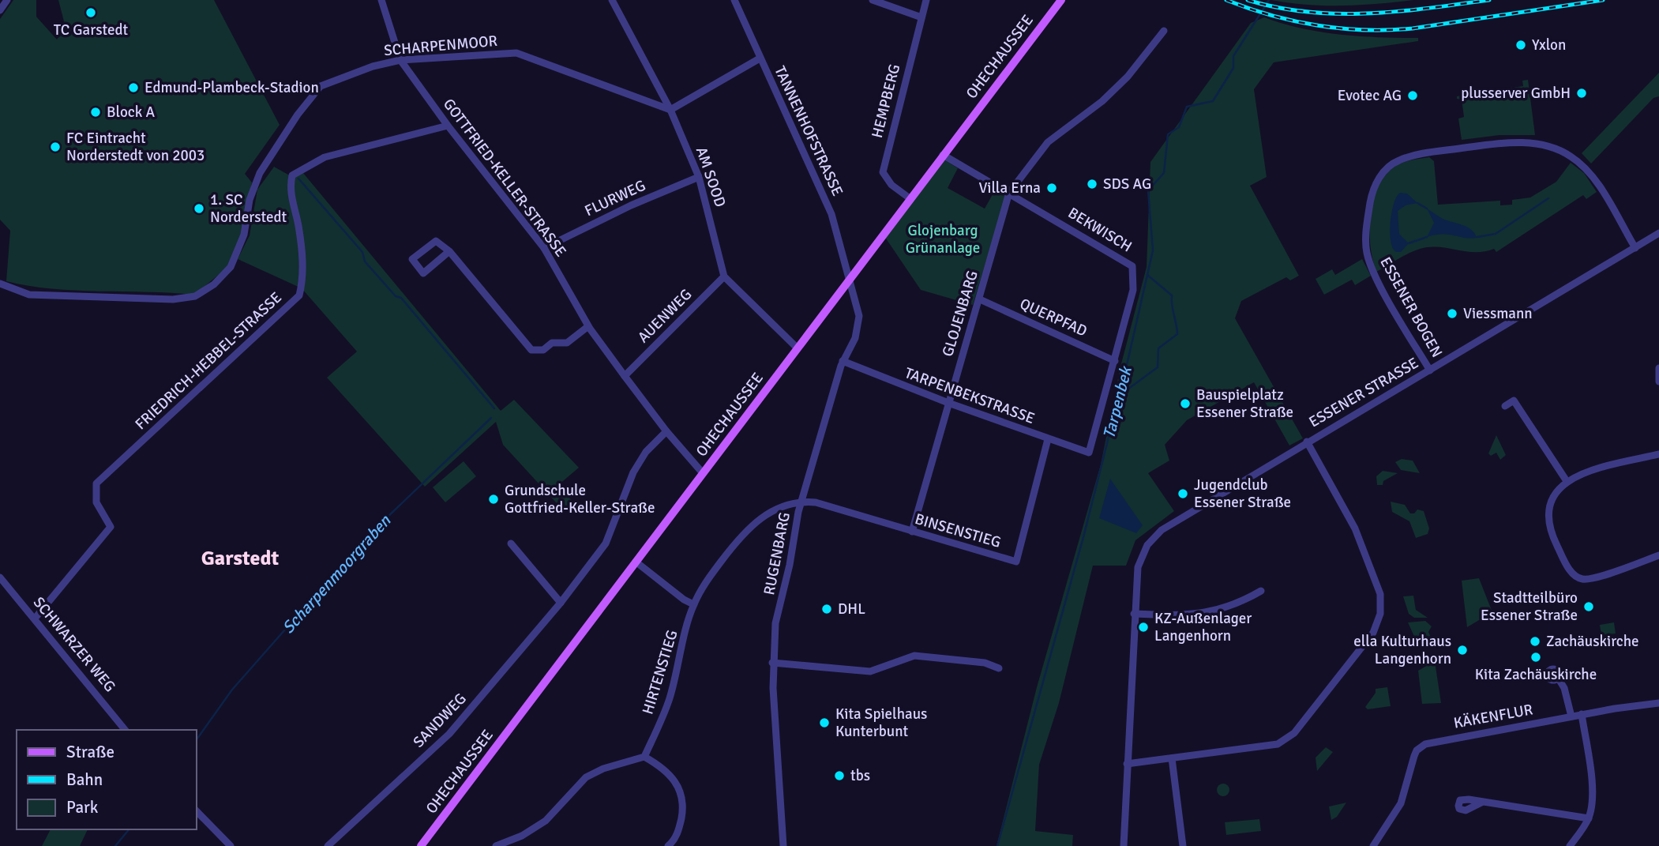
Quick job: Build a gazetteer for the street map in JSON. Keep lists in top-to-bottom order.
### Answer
{
  "streets": {
    "main road": ["OHECHAUSSEE"],
    "street": [
      "SCHARPENMOOR",
      "HEMPBERG",
      "TANNENHOFSTRASSE",
      "AM SOOD",
      "GOTTFRIED-KELLER-STRASSE",
      "FLURWEG",
      "BEKWISCH",
      "ESSENER BOGEN",
      "GLOJENBARG",
      "AUENWEG",
      "QUERPFAD",
      "FRIEDRICH-HEBBEL-STRASSE",
      "ESSENER STRASSE",
      "TARPENBEKSTRASSE",
      "BINSENSTIEG",
      "RUGENBARG",
      "SCHWARZER WEG",
      "HIRTENSTIEG",
      "KÄKENFLUR",
      "SANDWEG"
    ]
  },
  "crossings": [
    ["SCHARPENMOOR", "AM SOOD"],
    ["SCHARPENMOOR", "GOTTFRIED-KELLER-STRASSE"],
    ["OHECHAUSSEE", "HEMPBERG"],
    ["OHECHAUSSEE", "TANNENHOFSTRASSE"],
    ["OHECHAUSSEE", "GOTTFRIED-KELLER-STRASSE"],
    ["OHECHAUSSEE", "BEKWISCH"],
    ["OHECHAUSSEE", "RUGENBARG"],
    ["TANNENHOFSTRASSE", "RUGENBARG"],
    ["AM SOOD", "FLURWEG"],
    ["AM SOOD", "AUENWEG"],
    ["GOTTFRIED-KELLER-STRASSE", "FLURWEG"],
    ["GOTTFRIED-KELLER-STRASSE", "AUENWEG"],
    ["GOTTFRIED-KELLER-STRASSE", "FRIEDRICH-HEBBEL-STRASSE"],
    ["GOTTFRIED-KELLER-STRASSE", "SANDWEG"],
    ["BEKWISCH", "GLOJENBARG"],
    ["BEKWISCH", "QUERPFAD"],
    ["BEKWISCH", "TARPENBEKSTRASSE"],
    ["ESSENER BOGEN", "ESSENER STRASSE"],
    ["GLOJENBARG", "QUERPFAD"],
    ["GLOJENBARG", "TARPENBEKSTRASSE"],
    ["GLOJENBARG", "BINSENSTIEG"],
    ["FRIEDRICH-HEBBEL-STRASSE", "SCHWARZER WEG"],
    ["TARPENBEKSTRASSE", "BINSENSTIEG"],
    ["TARPENBEKSTRASSE", "RUGENBARG"],
    ["BINSENSTIEG", "RUGENBARG"],
    ["BINSENSTIEG", "HIRTENSTIEG"],
    ["RUGENBARG", "HIRTENSTIEG"]
  ],
  "districts": ["Garstedt"],
  "water": ["Tarpenbek", "Scharpenmoorgraben"],
  "parks": ["Glojenbarg Grünanlage"],
  "places": [
    "TC Garstedt",
    "Yxlon",
    "Edmund-Plambeck-Stadion",
    "plusserver GmbH",
    "Evotec AG",
    "Block A",
    "FC Eintracht Norderstedt von 2003",
    "SDS AG",
    "Villa Erna",
    "1. SC Norderstedt",
    "Viessmann",
    "Bauspielplatz Essener Straße",
    "Jugendclub Essener Straße",
    "Grundschule Gottfried-Keller-Straße",
    "Stadtteilbüro Essener Straße",
    "DHL",
    "KZ-Außenlager Langenhorn",
    "Zachäuskirche",
    "ella Kulturhaus Langenhorn",
    "Kita Zachäuskirche",
    "Kita Spielhaus Kunterbunt",
    "tbs"
  ],
  "legend": ["Straße", "Bahn", "Park"]
}
